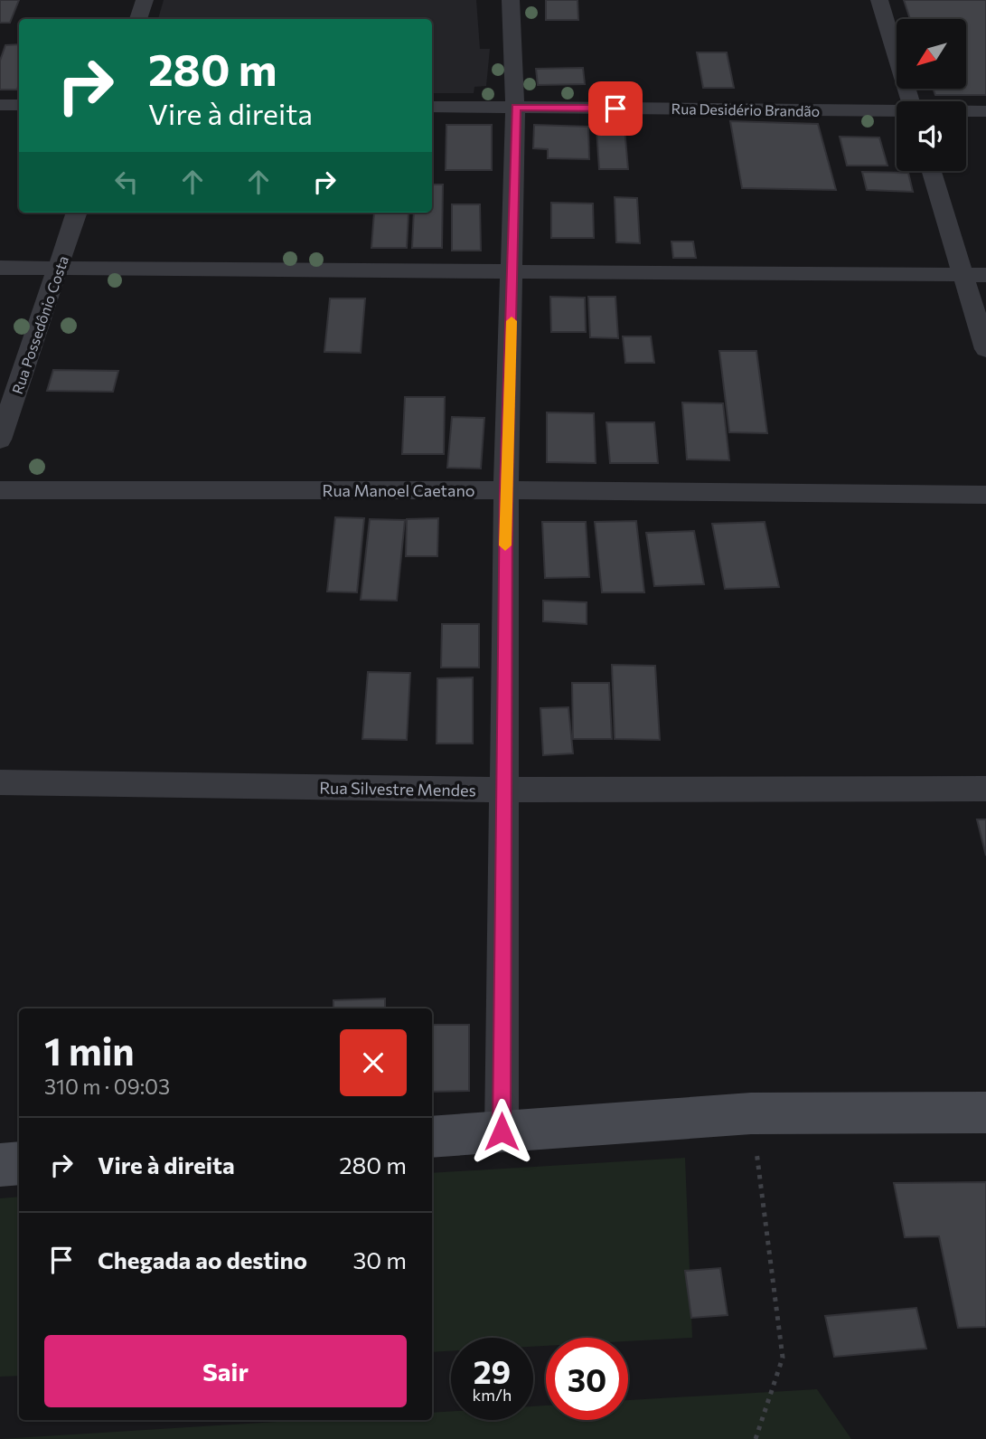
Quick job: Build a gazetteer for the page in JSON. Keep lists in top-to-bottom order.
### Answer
{
  "streets": {
    "street": [
      "Rua Desidério Brandão",
      "Rua Possedônio Costa",
      "Rua Manoel Caetano",
      "Rua Silvestre Mendes"
    ]
  },
  "north": "bottom left",
  "page": {
    "turn": ["280 m", "Vire à direita"],
    "heading": ["1 min", "310 m · 09:03"],
    "list": [
      {
        "name": "Vire à direita",
        "value": "280 m"
      },
      {
        "name": "Chegada ao destino",
        "value": "30 m"
      }
    ],
    "buttons": "Sair",
    "speed": "29 km/h",
    "limit": "30"
  }
}
